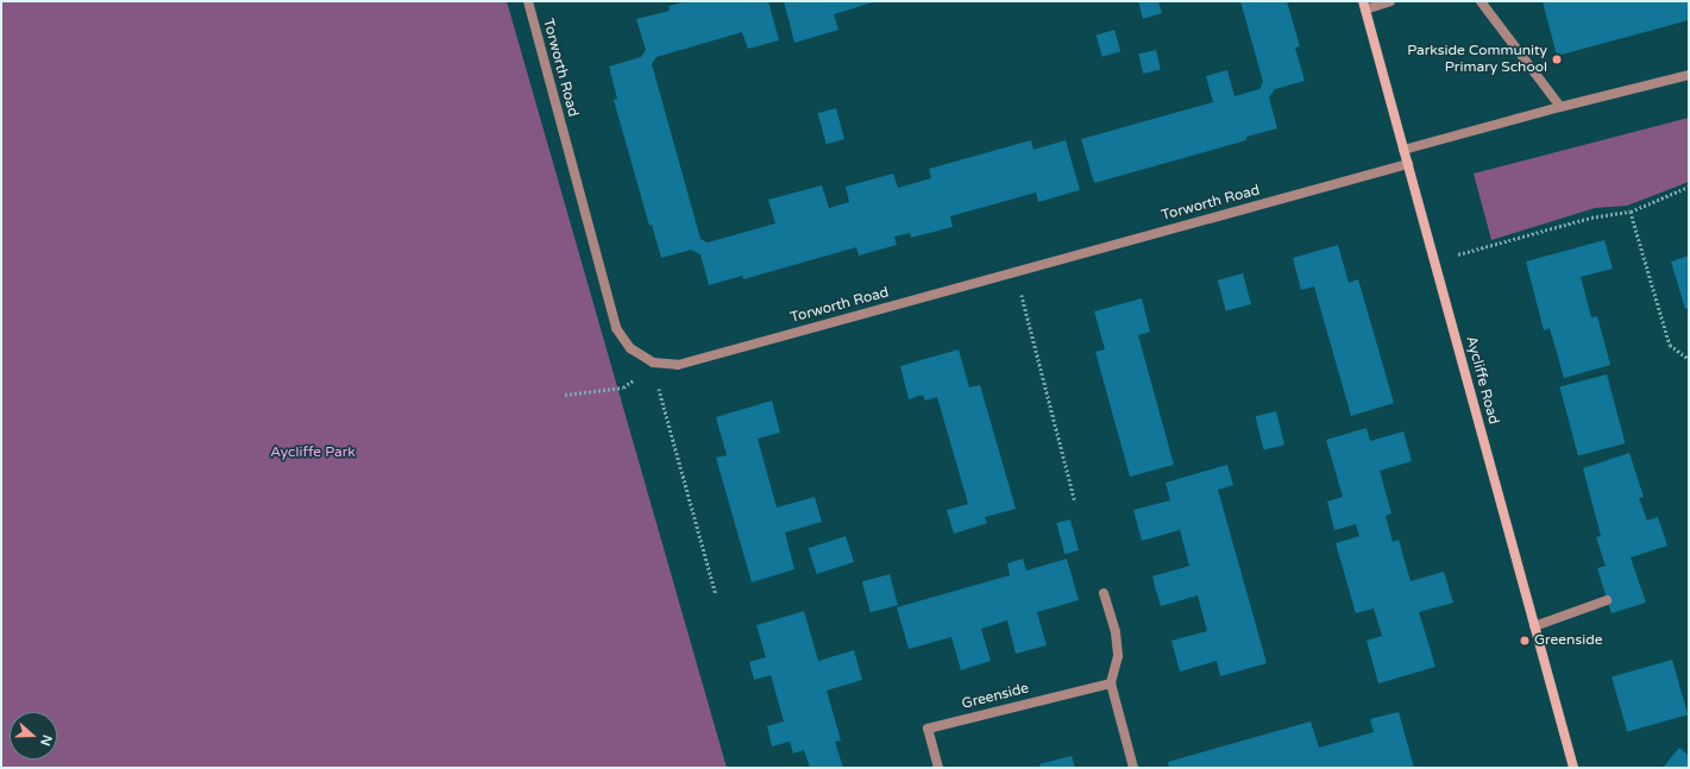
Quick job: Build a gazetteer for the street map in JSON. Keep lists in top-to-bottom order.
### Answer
{
  "streets": {
    "street": ["Torworth Road", "Aycliffe Road", "Greenside"]
  },
  "crossings": [
    ["Torworth Road", "Aycliffe Road"]
  ],
  "parks": ["Aycliffe Park"],
  "places": ["Parkside Community Primary School", "Greenside"],
  "north": "right"
}
